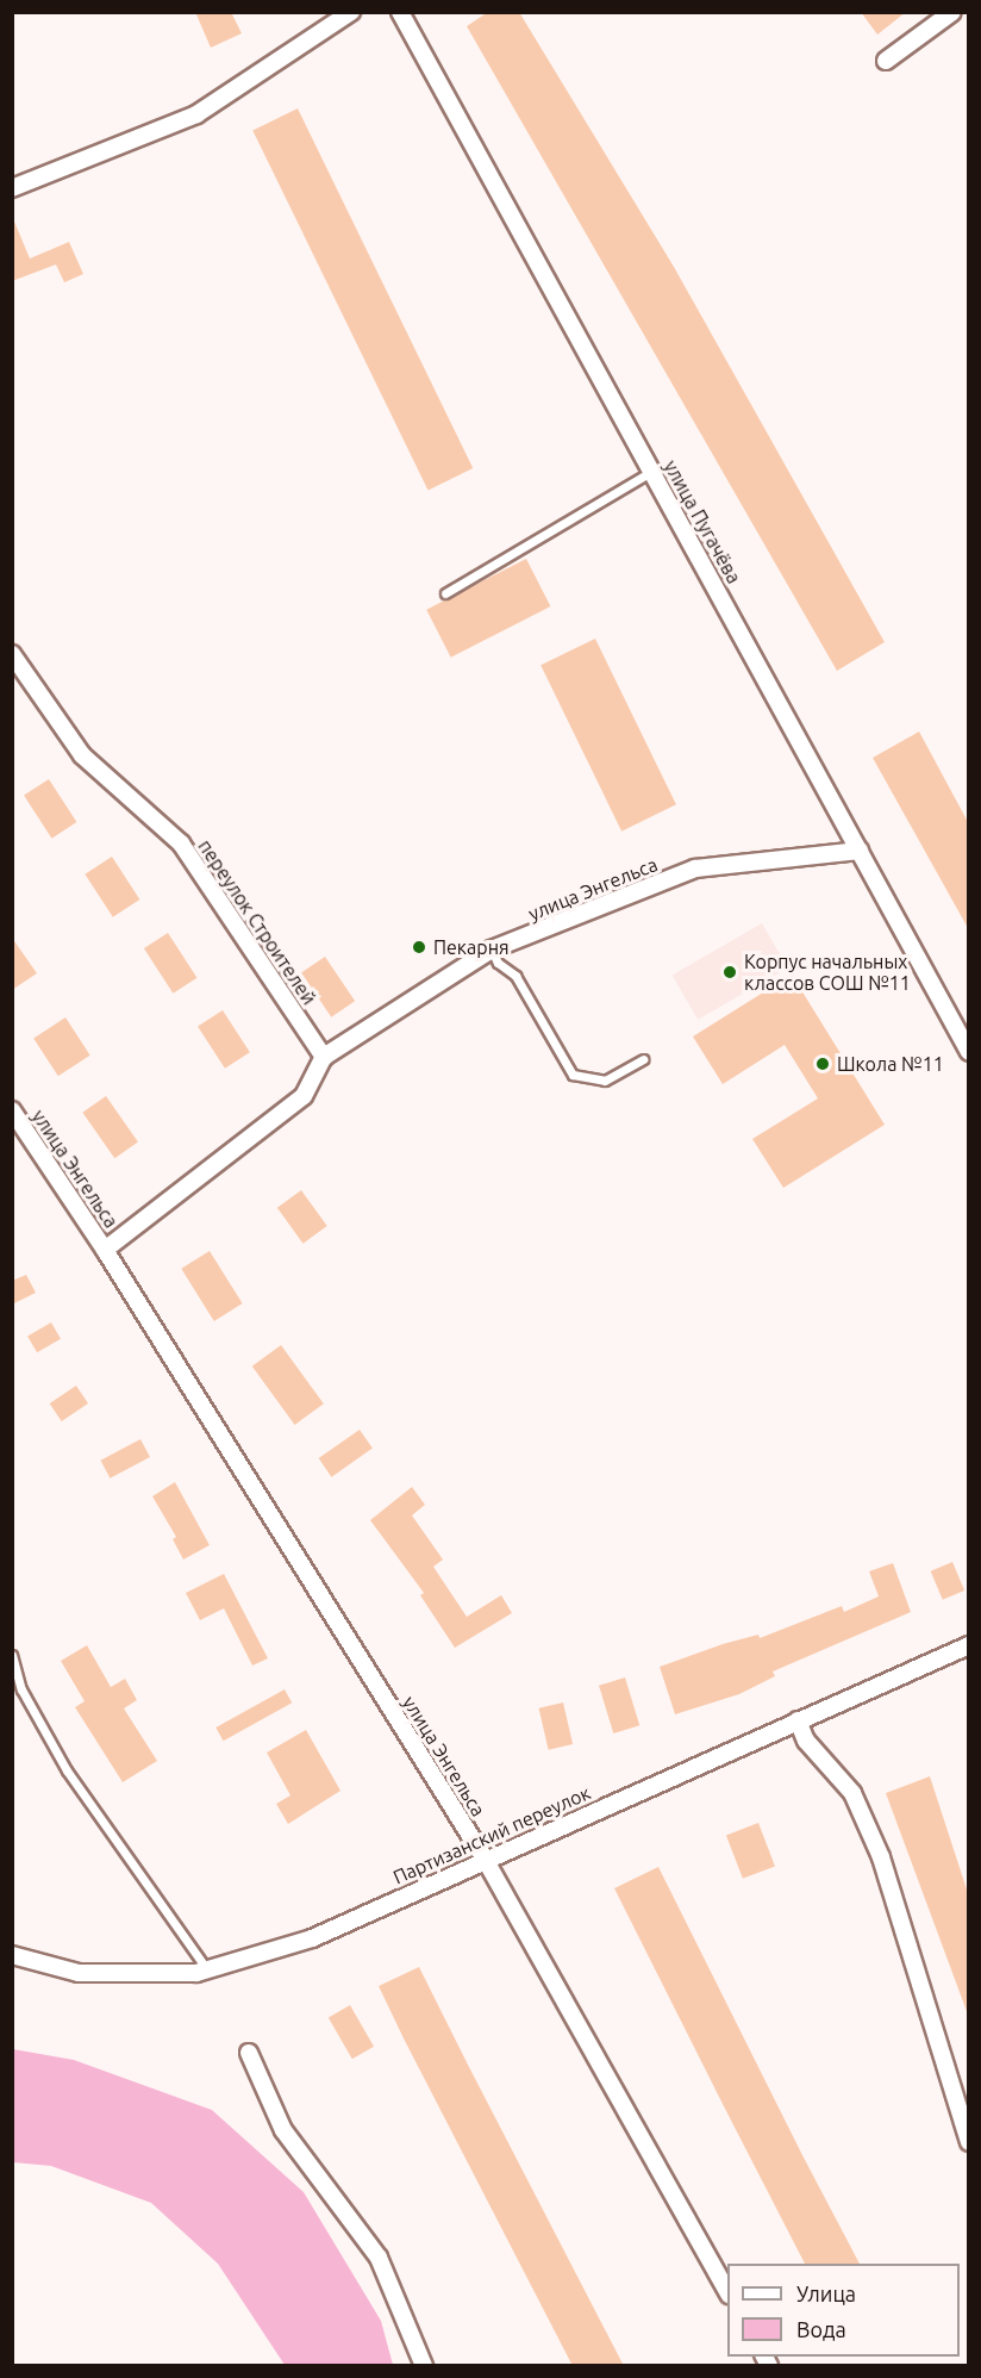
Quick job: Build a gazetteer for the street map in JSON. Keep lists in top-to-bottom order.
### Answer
{
  "streets": {
    "street": [
      "улица Пугачёва",
      "улица Энгельса",
      "переулок Строителей",
      "Партизанский переулок"
    ]
  },
  "crossings": [
    ["улица Пугачёва", "улица Энгельса"],
    ["улица Энгельса", "переулок Строителей"],
    ["улица Энгельса", "Партизанский переулок"]
  ],
  "places": ["Пекарня", "Корпус начальных классов СОШ №11", "Школа №11"],
  "legend": ["Улица", "Вода"]
}
